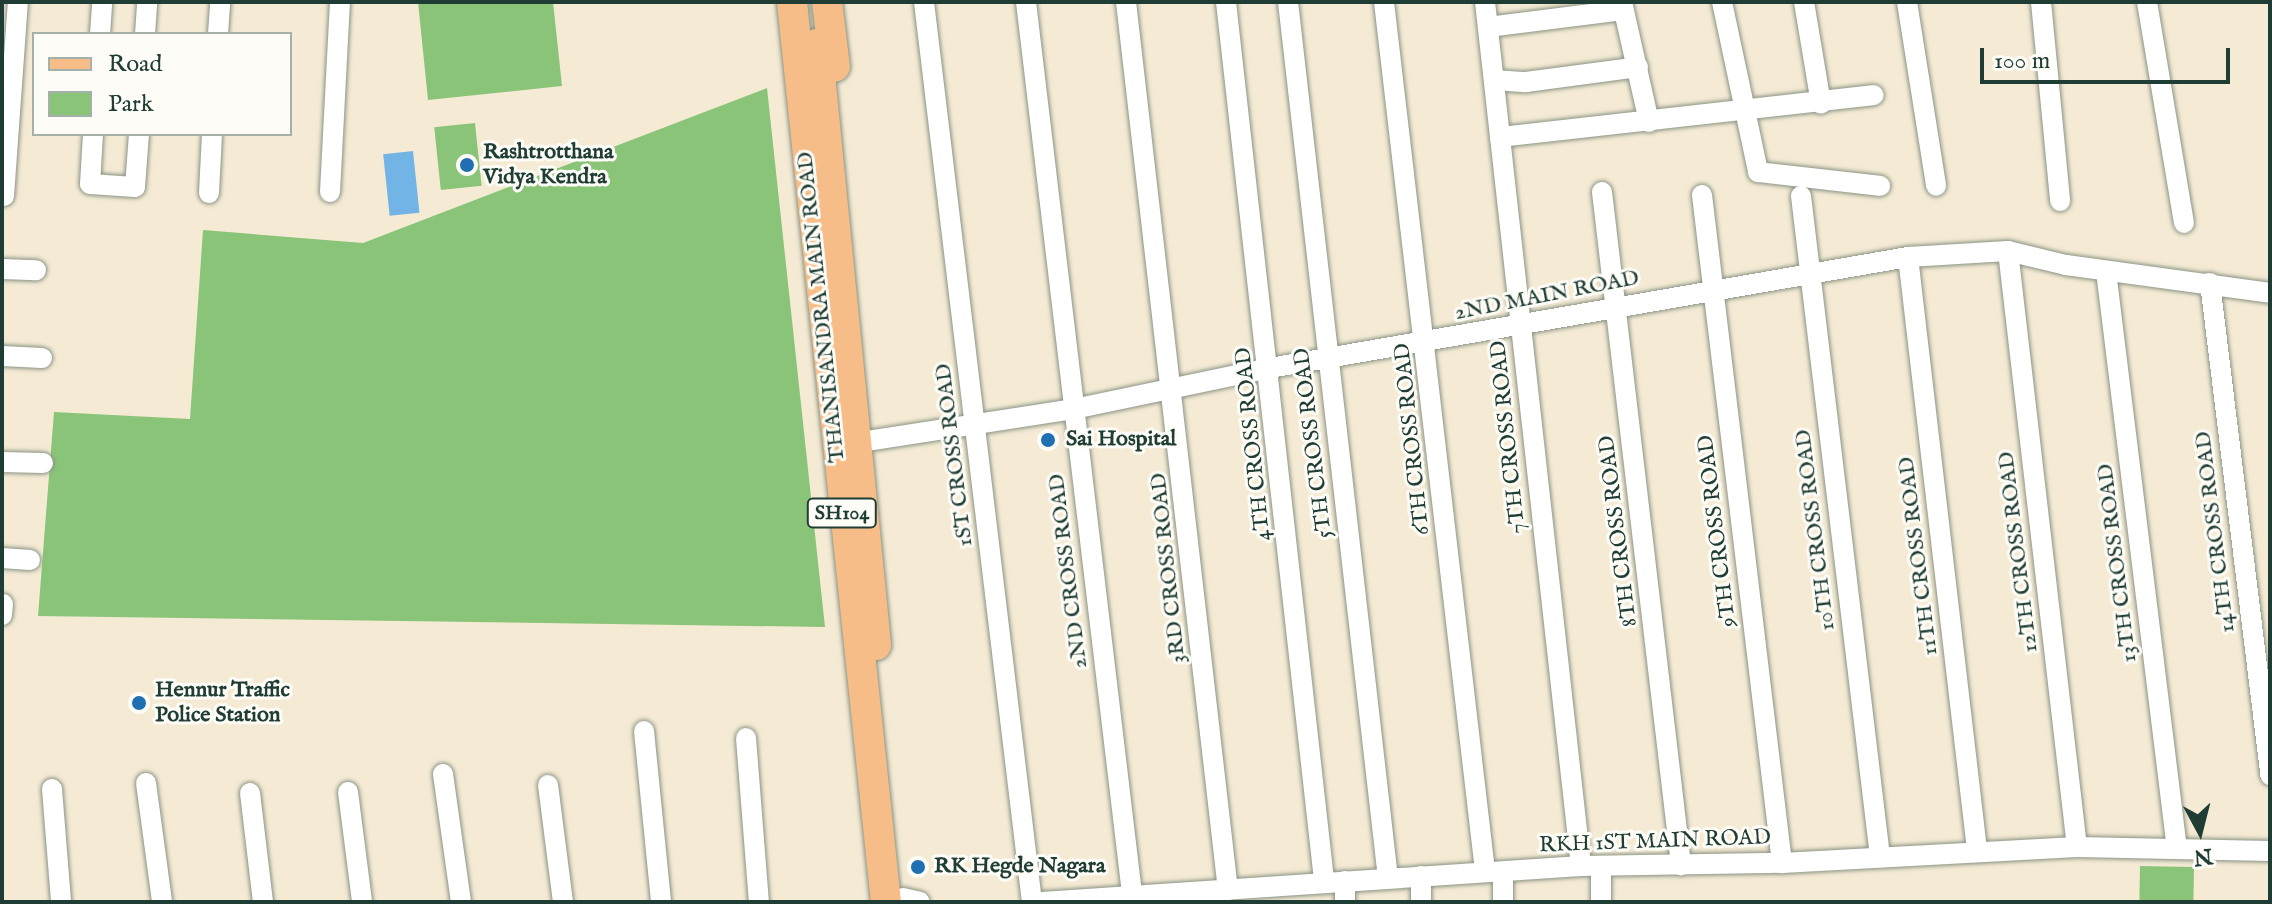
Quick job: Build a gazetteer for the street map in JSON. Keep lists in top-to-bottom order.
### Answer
{
  "streets": {
    "main road": ["THANISANDRA MAIN ROAD", "SH104"],
    "street": [
      "2ND MAIN ROAD",
      "7TH CROSS ROAD",
      "6TH CROSS ROAD",
      "5TH CROSS ROAD",
      "4TH CROSS ROAD",
      "1ST CROSS ROAD",
      "10TH CROSS ROAD",
      "8TH CROSS ROAD",
      "9TH CROSS ROAD",
      "14TH CROSS ROAD",
      "12TH CROSS ROAD",
      "11TH CROSS ROAD",
      "13TH CROSS ROAD",
      "3RD CROSS ROAD",
      "2ND CROSS ROAD",
      "RKH 1ST MAIN ROAD"
    ]
  },
  "crossings": [
    ["2ND MAIN ROAD", "THANISANDRA MAIN ROAD"],
    ["2ND MAIN ROAD", "7TH CROSS ROAD"],
    ["2ND MAIN ROAD", "6TH CROSS ROAD"],
    ["2ND MAIN ROAD", "5TH CROSS ROAD"],
    ["2ND MAIN ROAD", "4TH CROSS ROAD"],
    ["2ND MAIN ROAD", "1ST CROSS ROAD"],
    ["2ND MAIN ROAD", "10TH CROSS ROAD"],
    ["2ND MAIN ROAD", "8TH CROSS ROAD"],
    ["2ND MAIN ROAD", "9TH CROSS ROAD"],
    ["2ND MAIN ROAD", "14TH CROSS ROAD"],
    ["2ND MAIN ROAD", "12TH CROSS ROAD"],
    ["2ND MAIN ROAD", "11TH CROSS ROAD"],
    ["2ND MAIN ROAD", "13TH CROSS ROAD"],
    ["2ND MAIN ROAD", "3RD CROSS ROAD"],
    ["2ND MAIN ROAD", "2ND CROSS ROAD"],
    ["THANISANDRA MAIN ROAD", "SH104"],
    ["7TH CROSS ROAD", "RKH 1ST MAIN ROAD"],
    ["6TH CROSS ROAD", "RKH 1ST MAIN ROAD"],
    ["5TH CROSS ROAD", "RKH 1ST MAIN ROAD"],
    ["4TH CROSS ROAD", "RKH 1ST MAIN ROAD"],
    ["10TH CROSS ROAD", "RKH 1ST MAIN ROAD"],
    ["8TH CROSS ROAD", "RKH 1ST MAIN ROAD"],
    ["9TH CROSS ROAD", "RKH 1ST MAIN ROAD"],
    ["12TH CROSS ROAD", "RKH 1ST MAIN ROAD"],
    ["11TH CROSS ROAD", "RKH 1ST MAIN ROAD"],
    ["13TH CROSS ROAD", "RKH 1ST MAIN ROAD"],
    ["3RD CROSS ROAD", "RKH 1ST MAIN ROAD"],
    ["2ND CROSS ROAD", "RKH 1ST MAIN ROAD"]
  ],
  "places": [
    "Rashtrotthana Vidya Kendra",
    "Sai Hospital",
    "Hennur Traffic Police Station",
    "RK Hegde Nagara"
  ],
  "legend": ["Road", "Park"],
  "scale_bar": "100 m",
  "north": "bottom"
}
